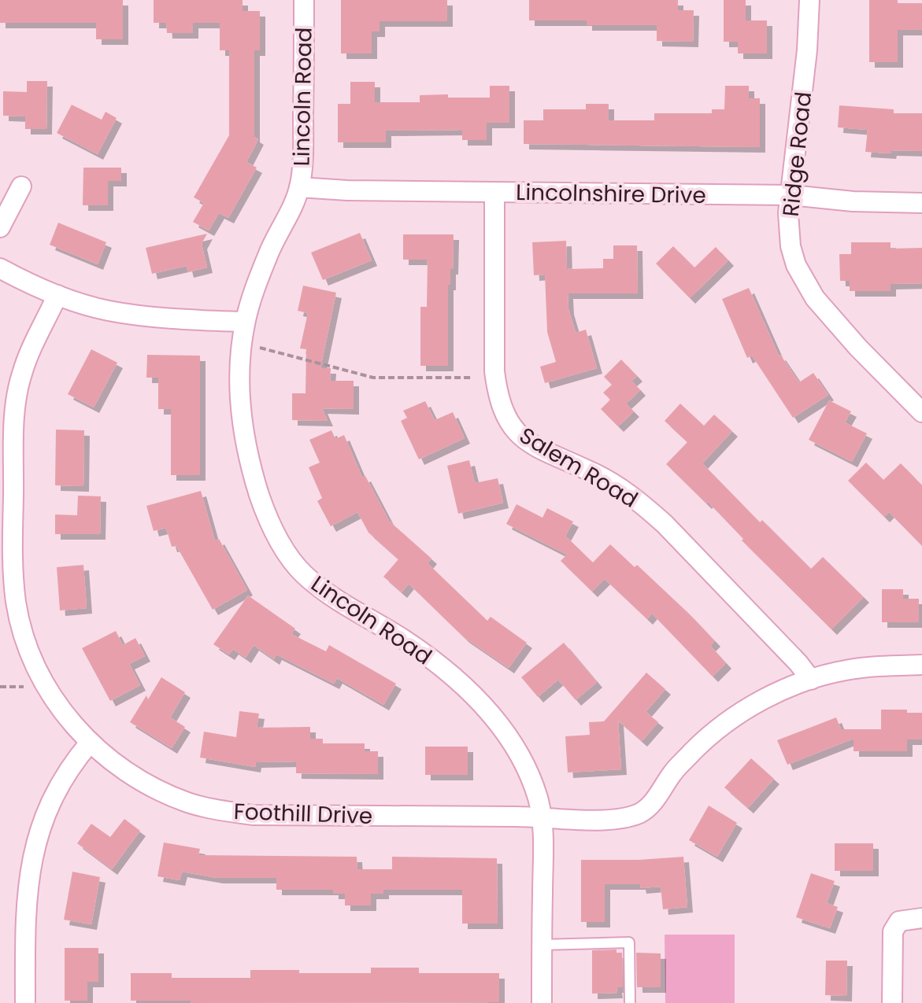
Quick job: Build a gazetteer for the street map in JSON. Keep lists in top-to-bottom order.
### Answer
{
  "streets": {
    "street": [
      "Lincoln Road",
      "Ridge Road",
      "Lincolnshire Drive",
      "Salem Road",
      "Foothill Drive"
    ]
  },
  "crossings": [
    ["Lincoln Road", "Lincolnshire Drive"],
    ["Lincoln Road", "Foothill Drive"],
    ["Ridge Road", "Lincolnshire Drive"],
    ["Lincolnshire Drive", "Salem Road"],
    ["Salem Road", "Foothill Drive"]
  ]
}
